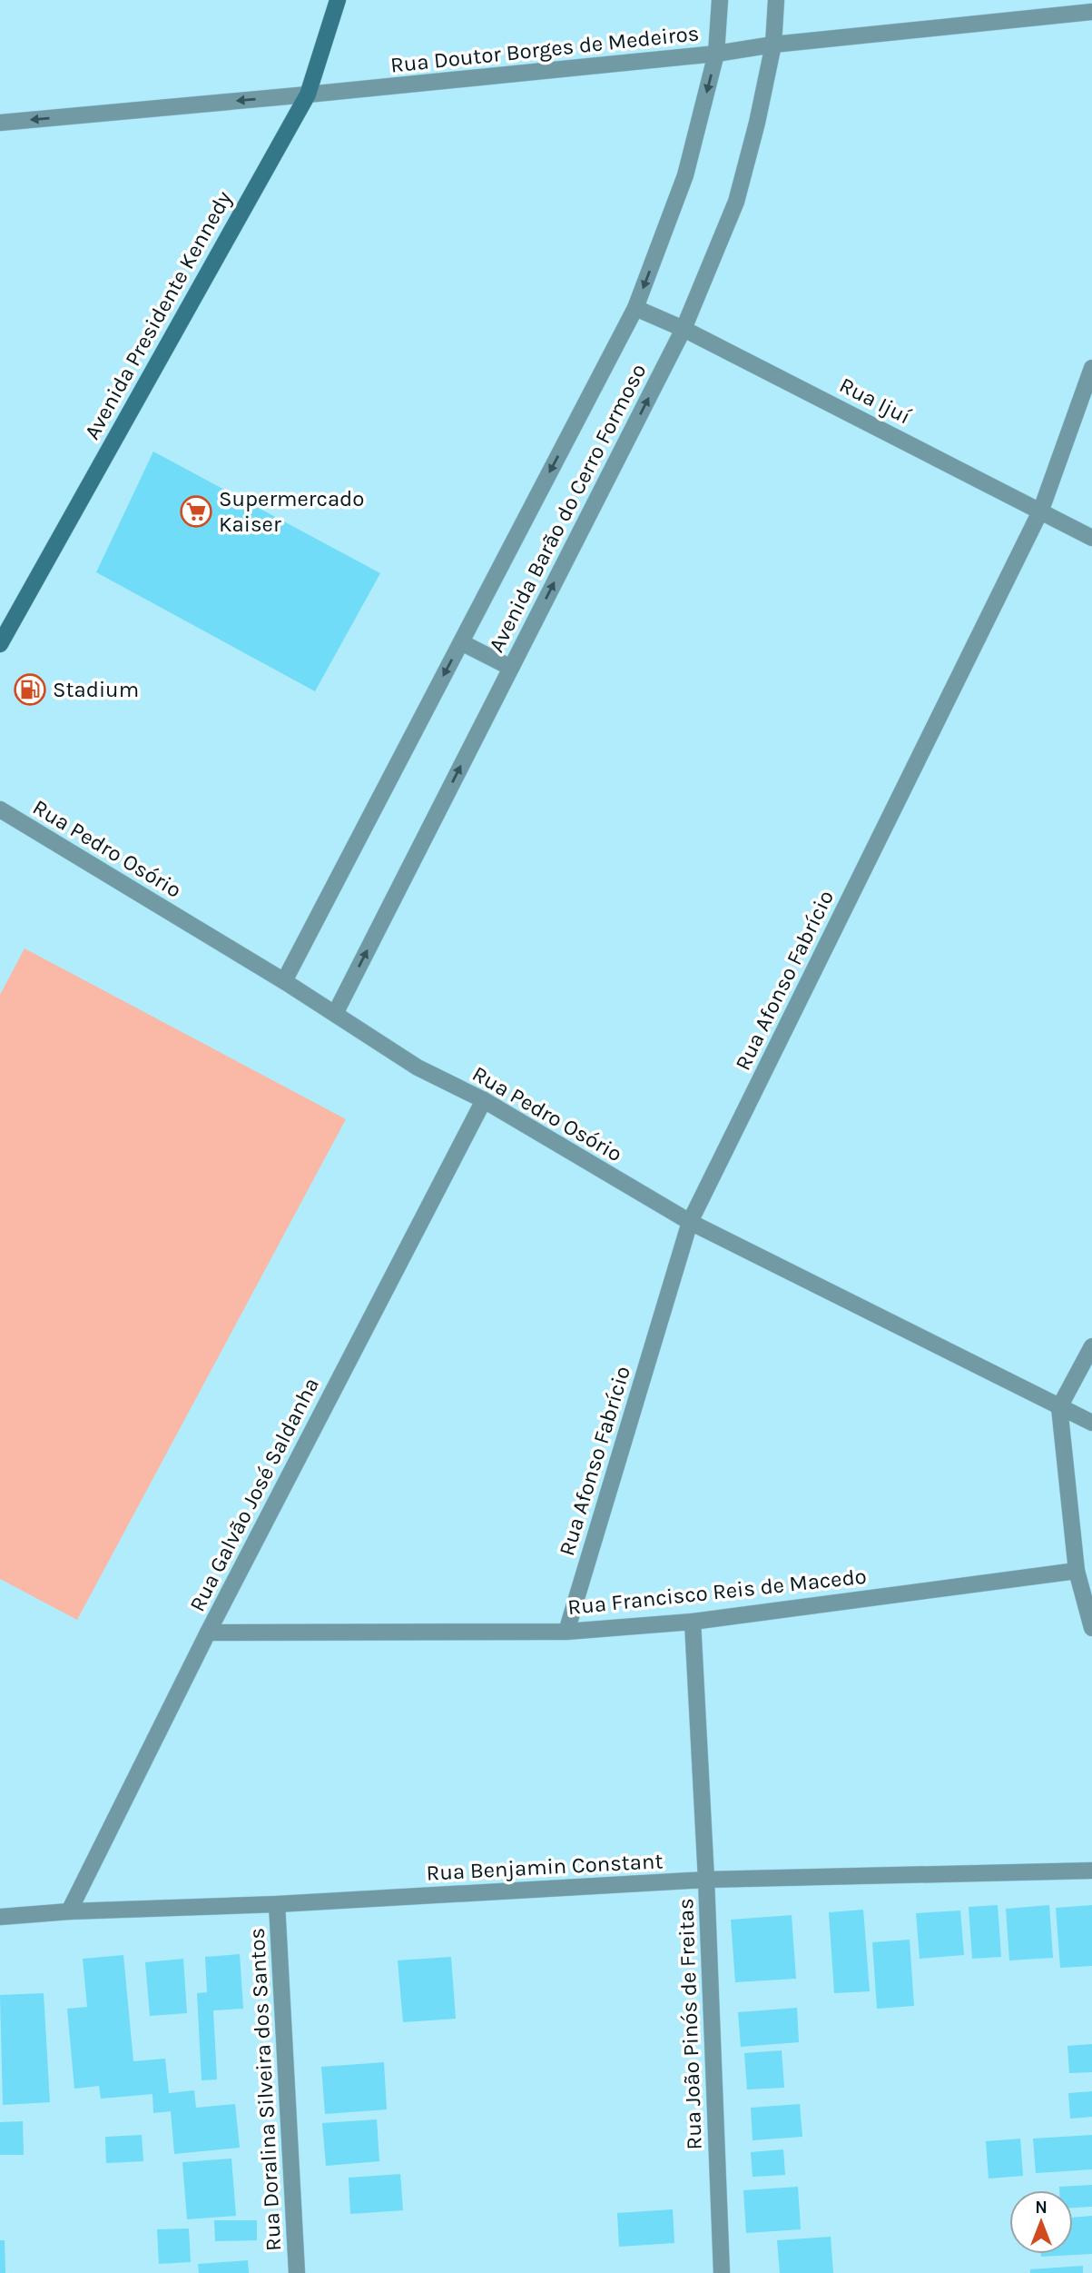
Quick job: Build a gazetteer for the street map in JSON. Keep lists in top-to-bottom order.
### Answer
{
  "streets": {
    "main road": ["Avenida Presidente Kennedy"],
    "street": [
      "Rua Doutor Borges de Medeiros",
      "Rua Ijuí",
      "Avenida Barão do Cerro Formoso",
      "Rua Pedro Osório",
      "Rua Afonso Fabrício",
      "Rua Galvão José Saldanha",
      "Rua Francisco Reis de Macedo",
      "Rua Benjamin Constant",
      "Rua João Pinós de Freitas",
      "Rua Doralina Silveira dos Santos"
    ]
  },
  "crossings": [
    ["Rua Doutor Borges de Medeiros", "Avenida Presidente Kennedy"],
    ["Rua Doutor Borges de Medeiros", "Avenida Barão do Cerro Formoso"],
    ["Rua Ijuí", "Avenida Barão do Cerro Formoso"],
    ["Rua Ijuí", "Rua Afonso Fabrício"],
    ["Avenida Barão do Cerro Formoso", "Rua Pedro Osório"],
    ["Rua Pedro Osório", "Rua Afonso Fabrício"],
    ["Rua Pedro Osório", "Rua Galvão José Saldanha"],
    ["Rua Afonso Fabrício", "Rua Francisco Reis de Macedo"],
    ["Rua Galvão José Saldanha", "Rua Francisco Reis de Macedo"],
    ["Rua Galvão José Saldanha", "Rua Benjamin Constant"],
    ["Rua Francisco Reis de Macedo", "Rua João Pinós de Freitas"],
    ["Rua Benjamin Constant", "Rua João Pinós de Freitas"],
    ["Rua Benjamin Constant", "Rua Doralina Silveira dos Santos"]
  ],
  "places": {
    "supermarket": ["Supermercado Kaiser"],
    "fuel station": ["Stadium"]
  },
  "north": "top"
}
